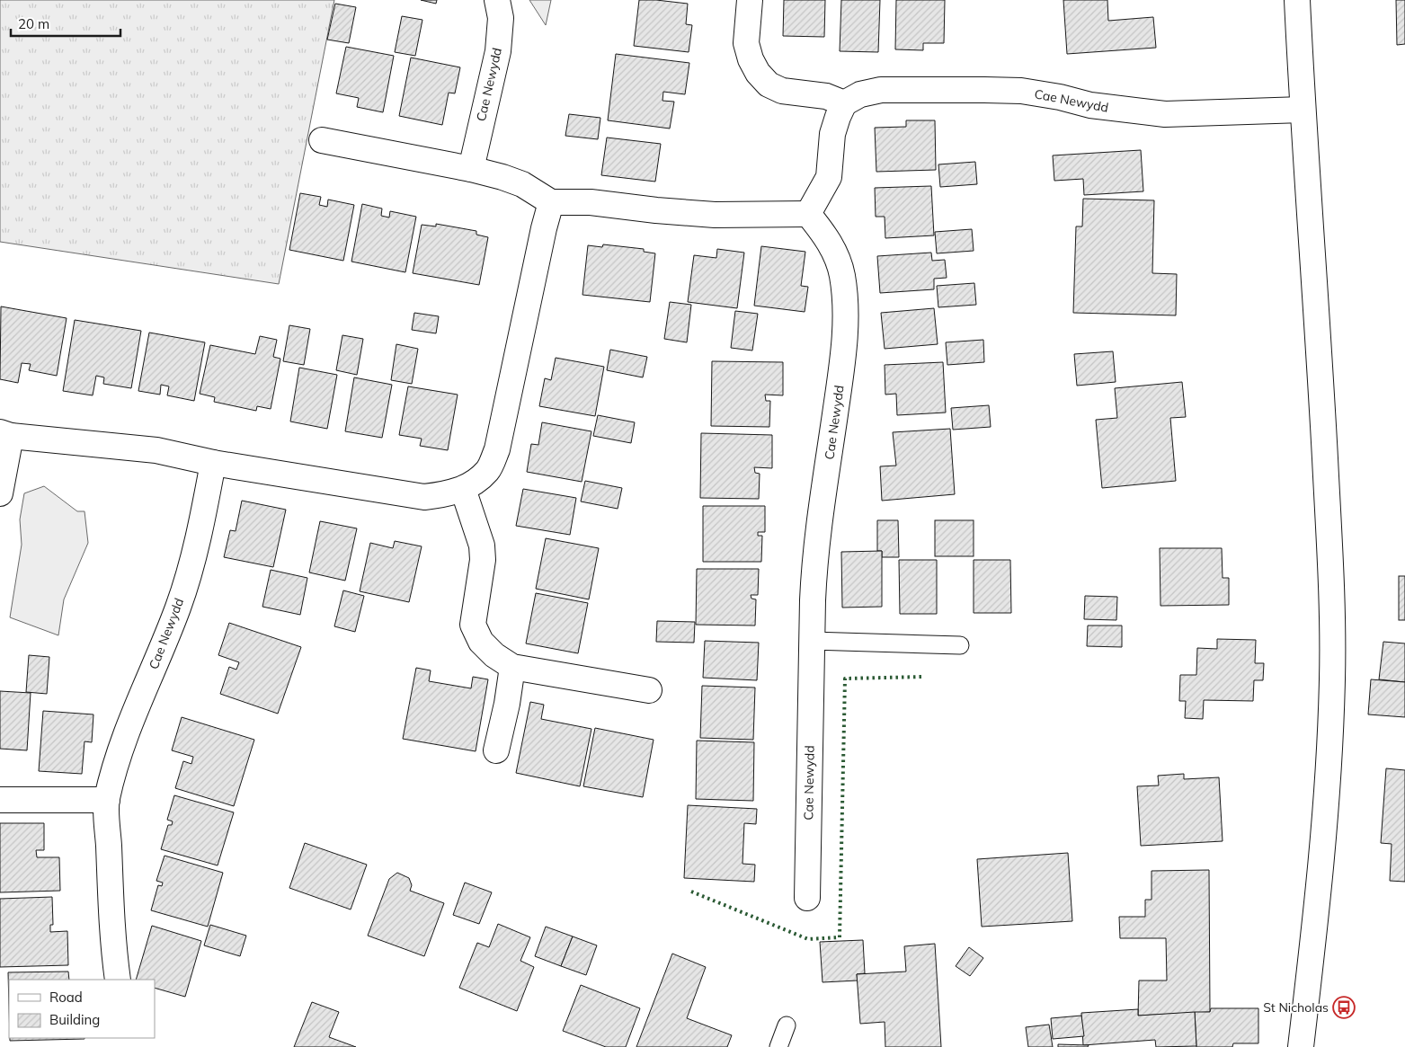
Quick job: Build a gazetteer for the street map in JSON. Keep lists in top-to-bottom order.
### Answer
{
  "streets": {
    "street": ["Cae Newydd"]
  },
  "places": {
    "bus stop": ["St Nicholas"]
  },
  "legend": ["Road", "Building"],
  "scale_bar": "20 m"
}
